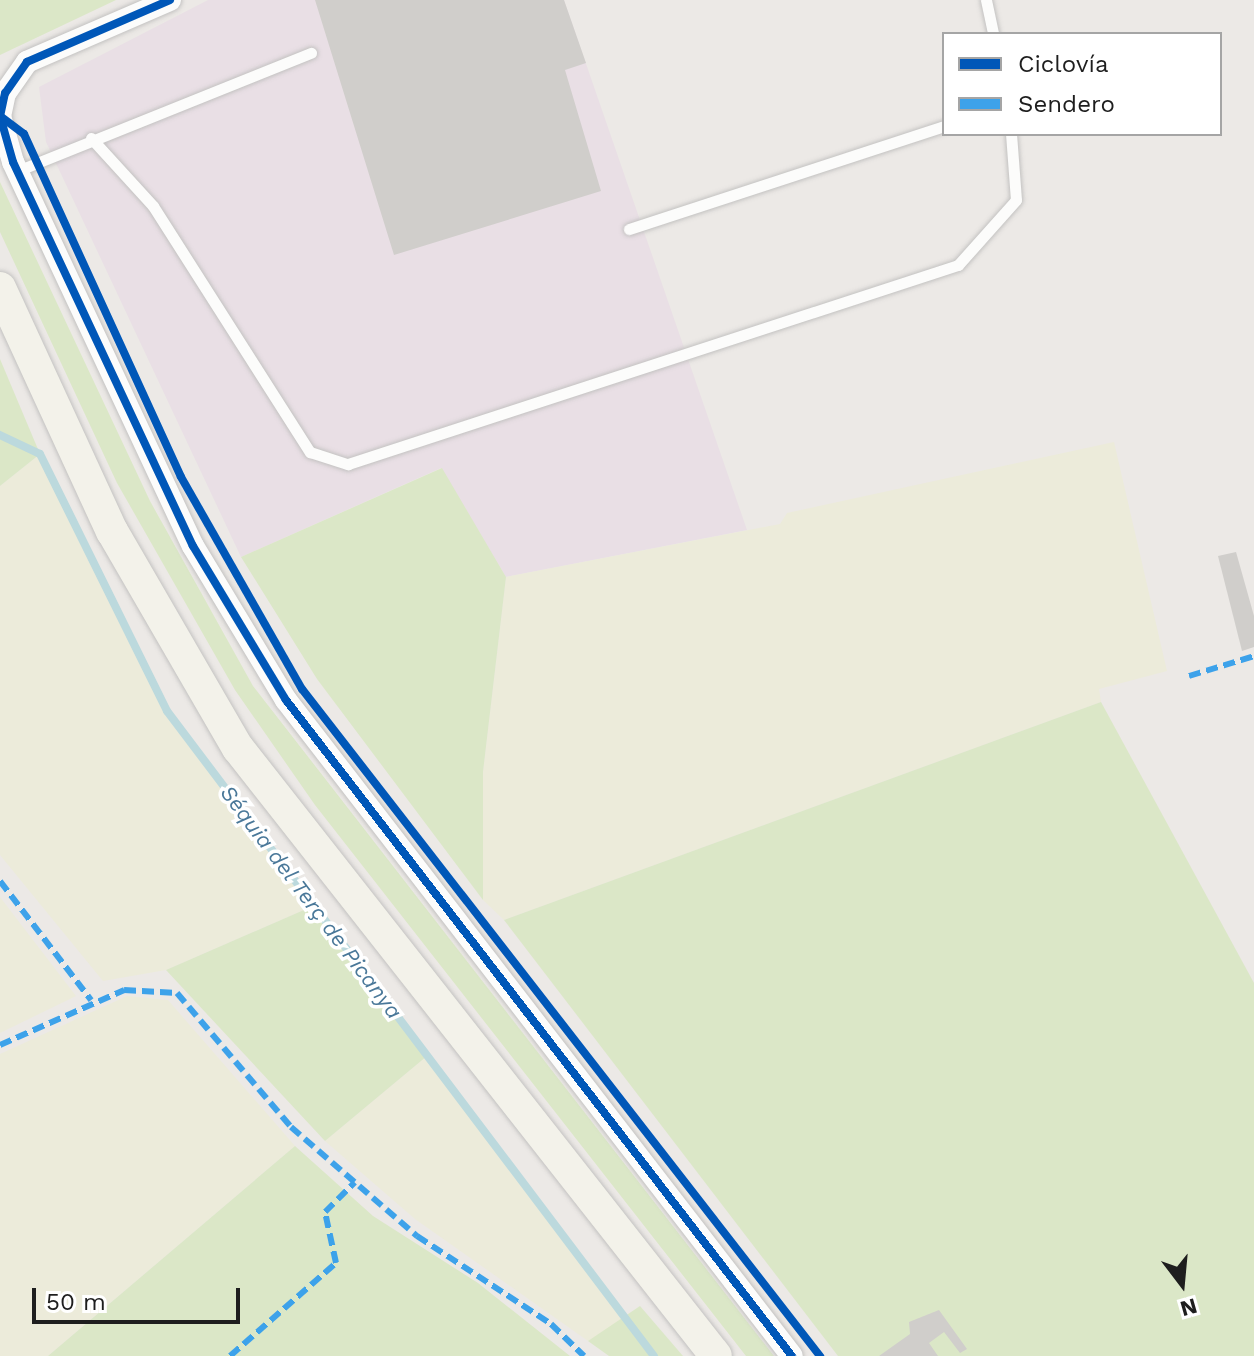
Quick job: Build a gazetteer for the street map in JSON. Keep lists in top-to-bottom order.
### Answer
{
  "water": ["Séquia del Terç de Picanya"],
  "legend": ["Ciclovía", "Sendero"],
  "scale_bar": "50 m",
  "north": "bottom"
}
